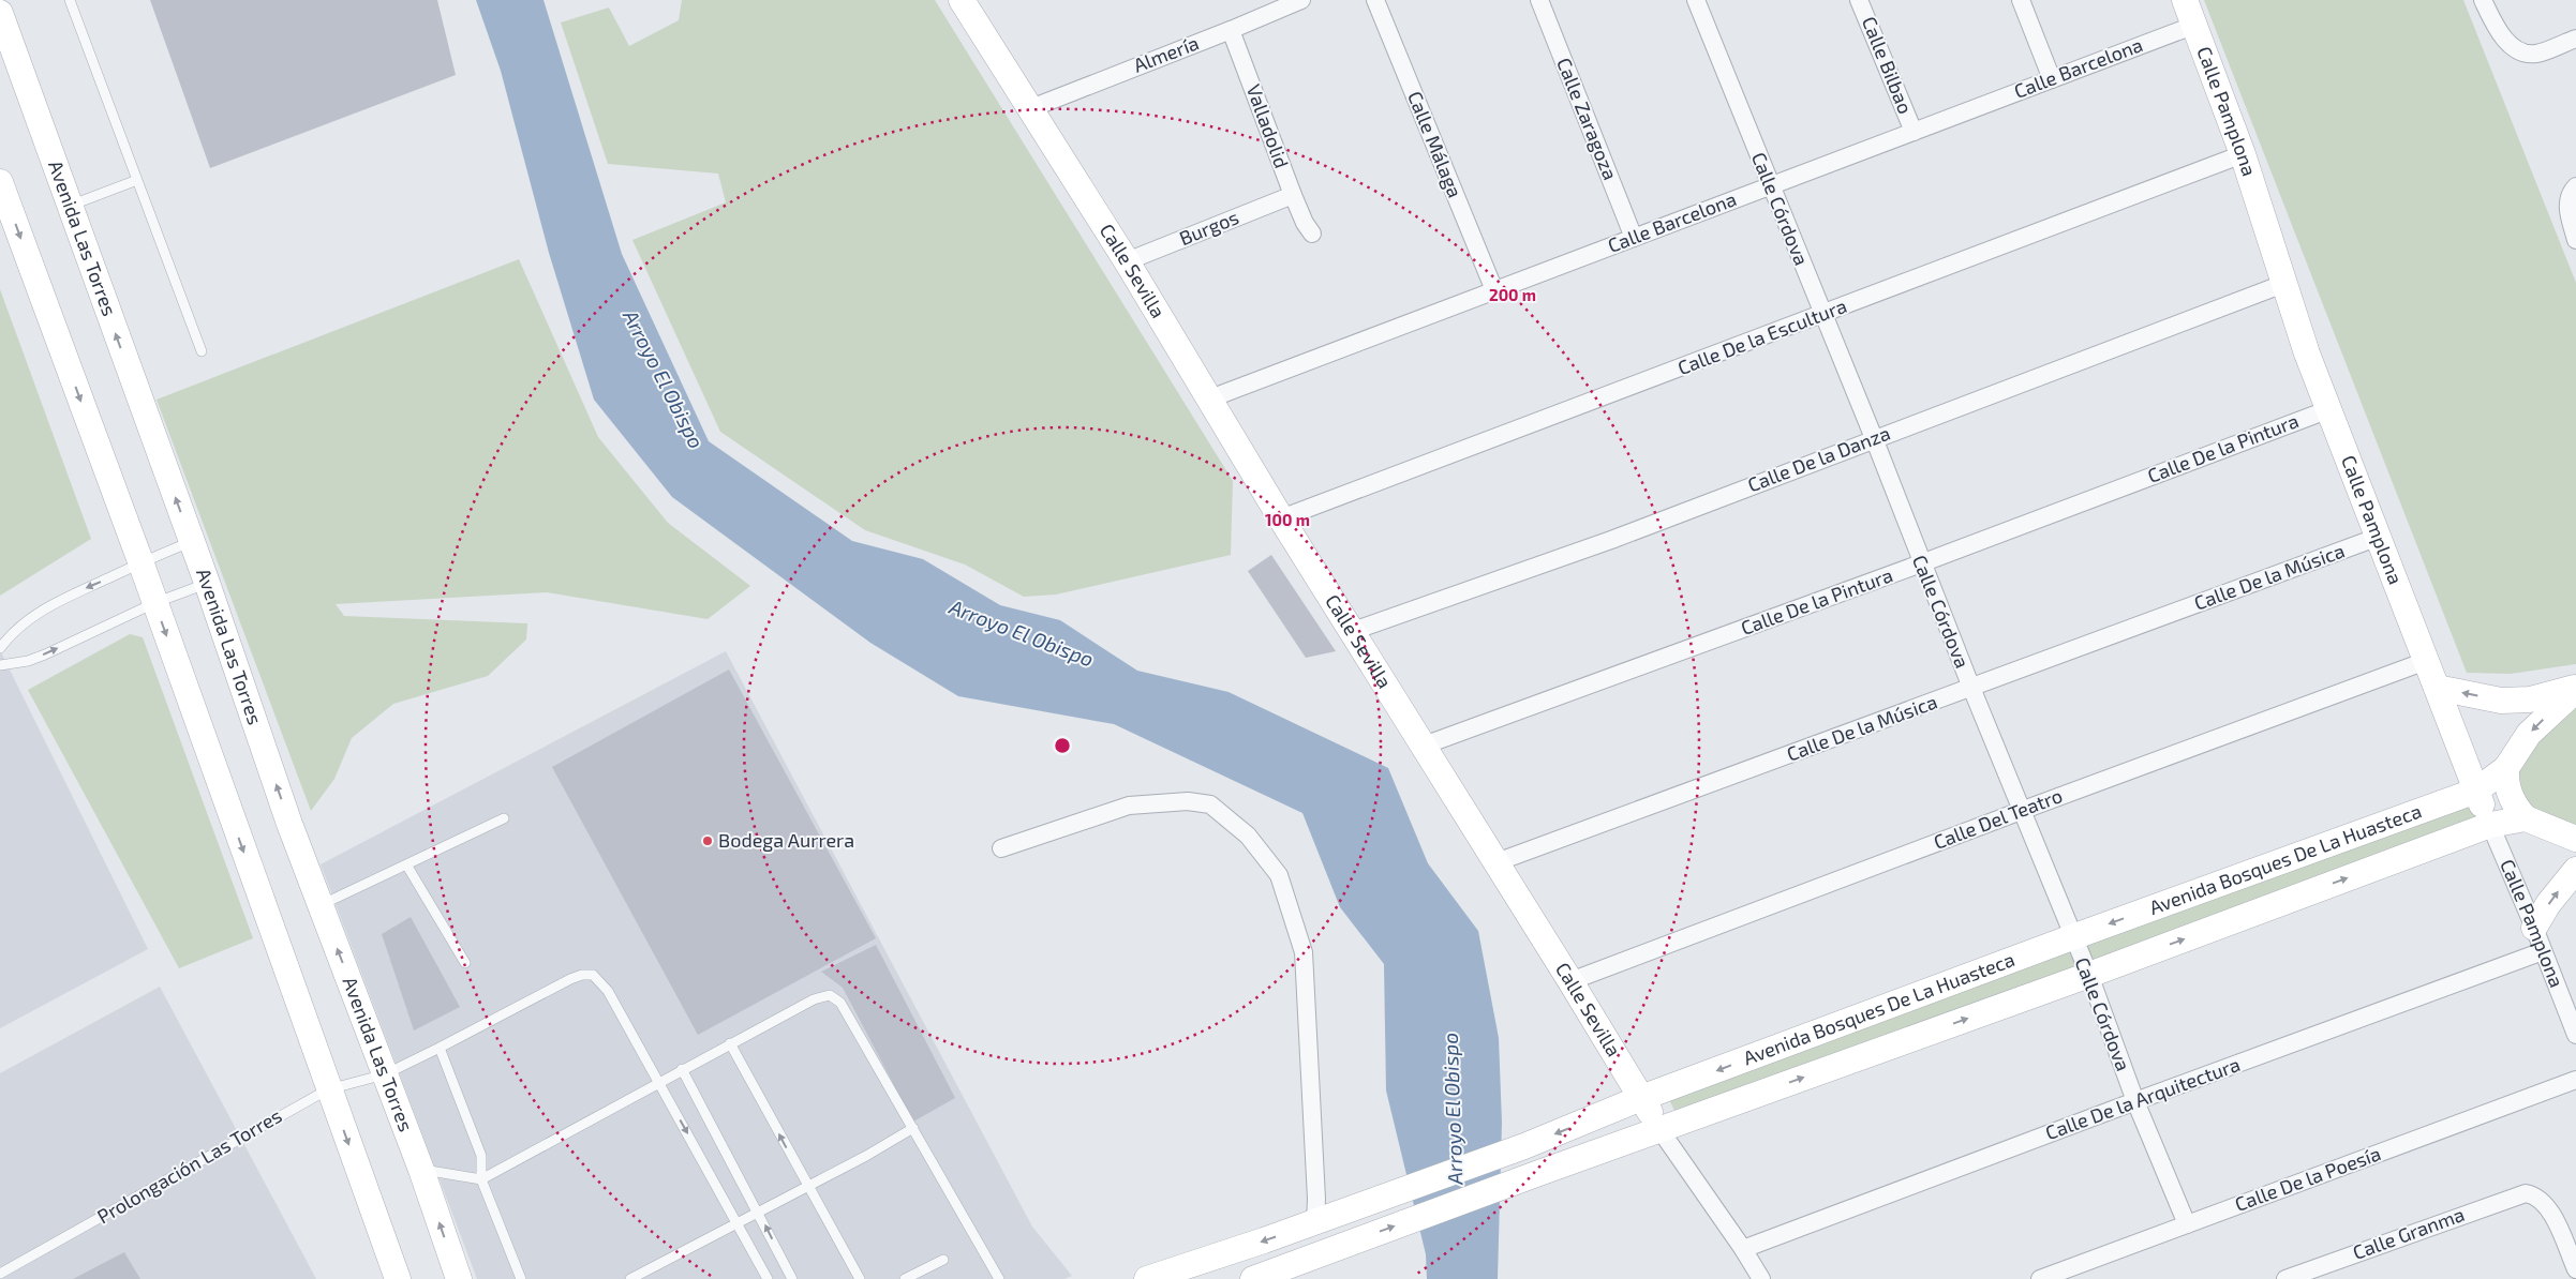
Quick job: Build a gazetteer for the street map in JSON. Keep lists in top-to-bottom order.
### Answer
{
  "streets": {
    "street": [
      "Almería",
      "Calle Bilbao",
      "Calle Barcelona",
      "Calle Pamplona",
      "Calle Zaragoza",
      "Valladolid",
      "Calle Málaga",
      "Calle Córdova",
      "Burgos",
      "Avenida Las Torres",
      "Calle Sevilla",
      "Calle De la Escultura",
      "Calle De la Pintura",
      "Calle De la Danza",
      "Calle De la Música",
      "Calle Del Teatro",
      "Avenida Bosques De La Huasteca",
      "Calle De la Arquitectura",
      "Calle De la Poesía",
      "Calle Granma"
    ],
    "lane": ["Prolongación Las Torres"]
  },
  "crossings": [
    ["Almería", "Valladolid"],
    ["Almería", "Calle Sevilla"],
    ["Calle Bilbao", "Calle Barcelona"],
    ["Calle Barcelona", "Calle Pamplona"],
    ["Calle Barcelona", "Calle Zaragoza"],
    ["Calle Barcelona", "Calle Málaga"],
    ["Calle Barcelona", "Calle Córdova"],
    ["Calle Barcelona", "Calle Sevilla"],
    ["Calle Pamplona", "Calle De la Escultura"],
    ["Calle Pamplona", "Calle De la Pintura"],
    ["Calle Pamplona", "Calle De la Danza"],
    ["Calle Pamplona", "Calle De la Música"],
    ["Calle Pamplona", "Calle Del Teatro"],
    ["Calle Pamplona", "Avenida Bosques De La Huasteca"],
    ["Calle Pamplona", "Calle De la Arquitectura"],
    ["Valladolid", "Burgos"],
    ["Calle Córdova", "Calle De la Escultura"],
    ["Calle Córdova", "Calle De la Pintura"],
    ["Calle Córdova", "Calle De la Danza"],
    ["Calle Córdova", "Calle De la Música"],
    ["Calle Córdova", "Calle Del Teatro"],
    ["Calle Córdova", "Avenida Bosques De La Huasteca"],
    ["Calle Córdova", "Calle De la Arquitectura"],
    ["Calle Córdova", "Calle De la Poesía"],
    ["Burgos", "Calle Sevilla"],
    ["Avenida Las Torres", "Prolongación Las Torres"],
    ["Calle Sevilla", "Calle De la Escultura"],
    ["Calle Sevilla", "Calle De la Pintura"],
    ["Calle Sevilla", "Calle De la Danza"],
    ["Calle Sevilla", "Calle De la Música"],
    ["Calle Sevilla", "Calle Del Teatro"],
    ["Calle Sevilla", "Avenida Bosques De La Huasteca"],
    ["Calle Sevilla", "Calle De la Arquitectura"]
  ],
  "water": ["Arroyo El Obispo"],
  "places": ["Bodega Aurrera"],
  "rings": ["200 m", "100 m"]
}
